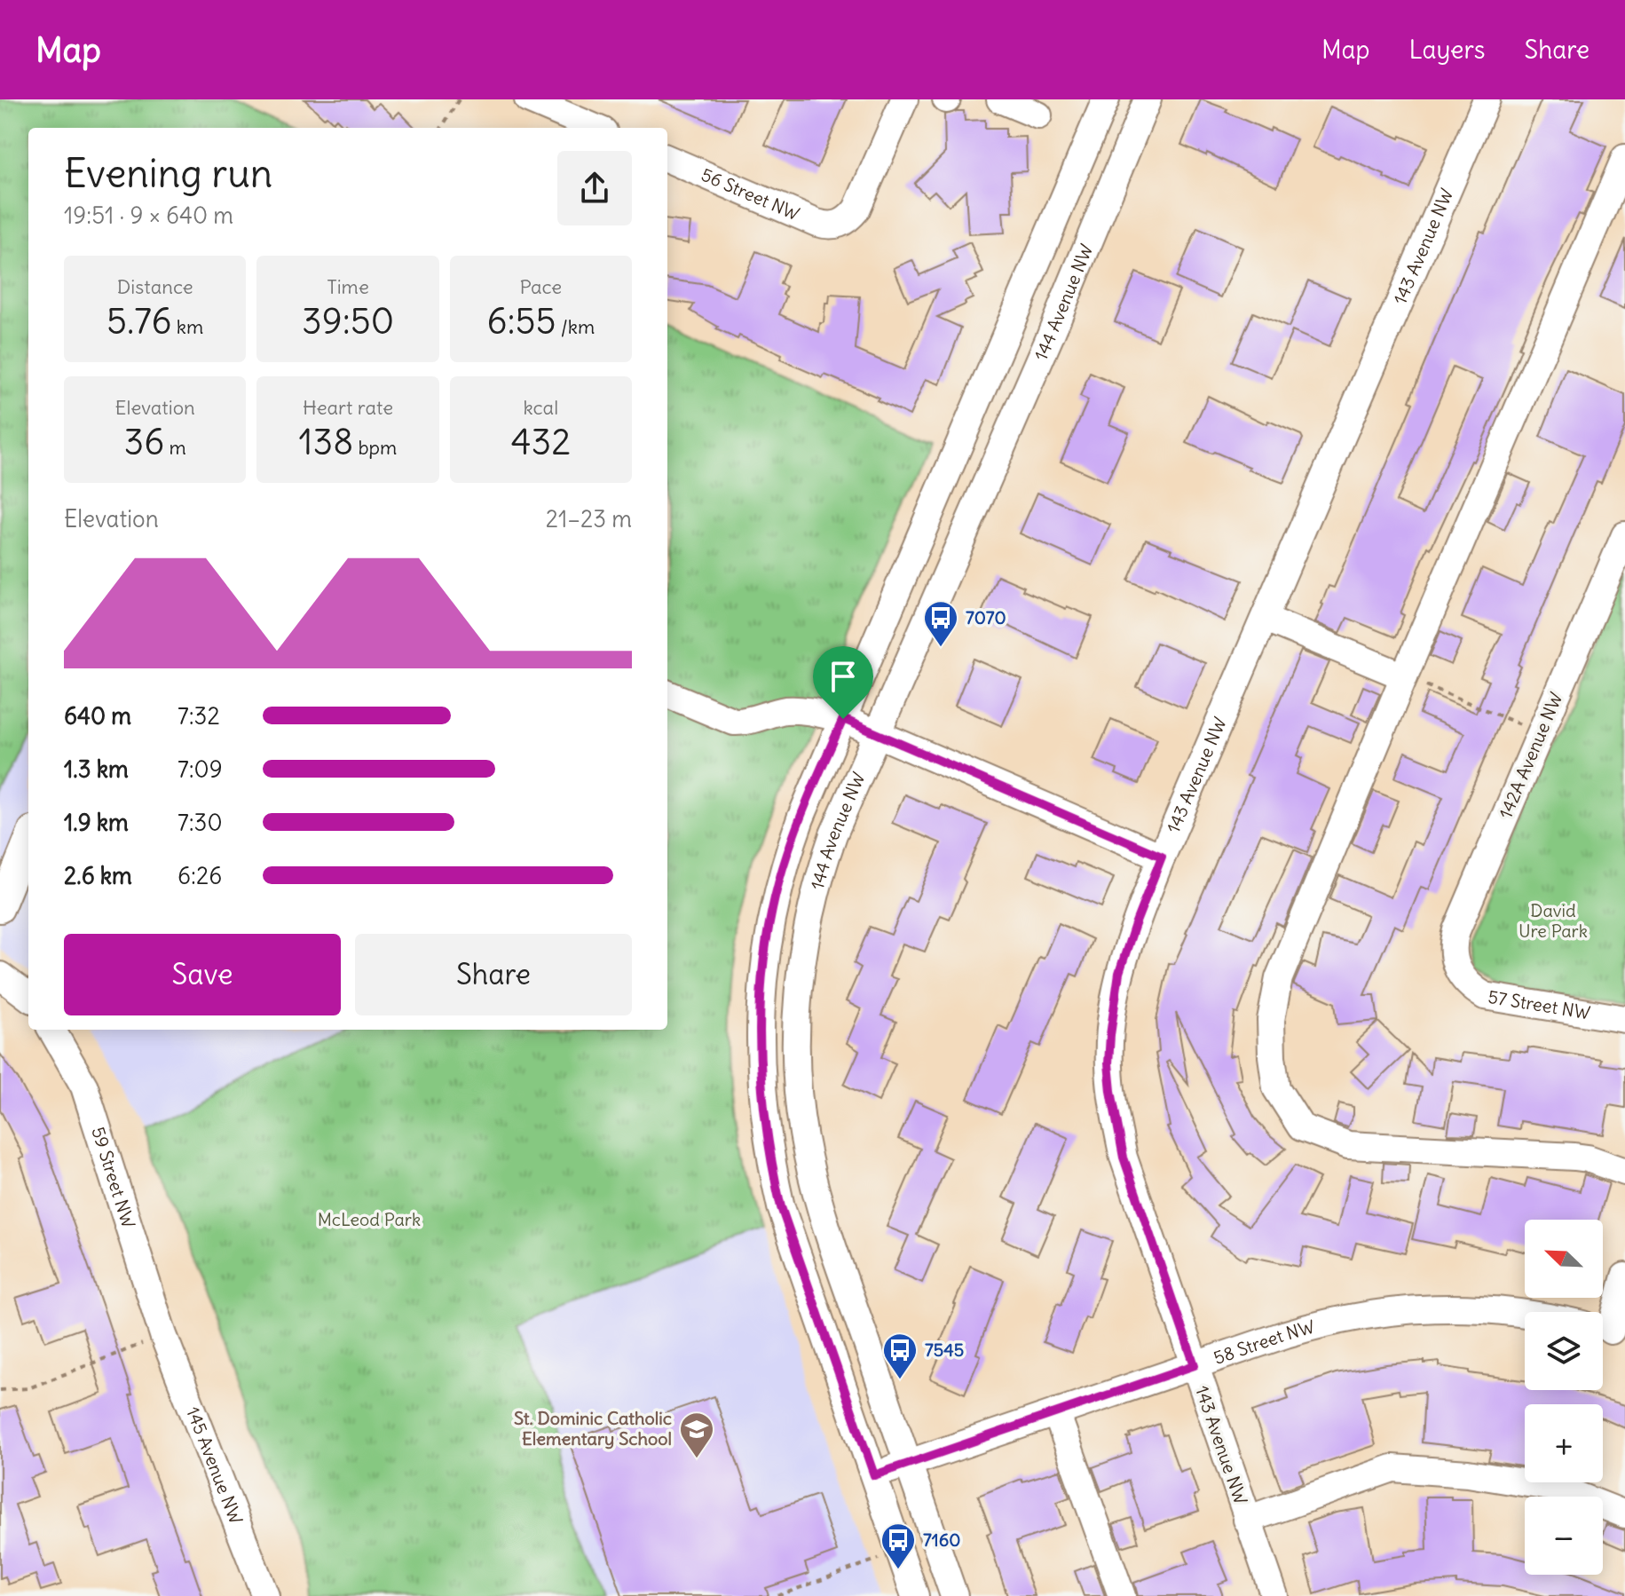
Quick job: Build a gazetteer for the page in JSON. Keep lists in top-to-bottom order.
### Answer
{
  "streets": {
    "street": [
      "56 Street NW",
      "143 Avenue NW",
      "144 Avenue NW",
      "142A Avenue NW",
      "57 Street NW",
      "59 Street NW",
      "58 Street NW",
      "145 Avenue NW"
    ]
  },
  "crossings": [
    ["143 Avenue NW", "58 Street NW"],
    ["144 Avenue NW", "58 Street NW"],
    ["142A Avenue NW", "57 Street NW"],
    ["59 Street NW", "145 Avenue NW"]
  ],
  "parks": ["David Ure Park", "McLeod Park"],
  "places": {
    "bus stop": ["7070", "7545", "7160"],
    "school or university": ["St. Dominic Catholic Elementary School"]
  },
  "north": "top left",
  "page": {
    "header": "Map",
    "nav": ["Map", "Layers", "Share"],
    "heading": ["Evening run", "19:51 · 9 × 640 m"],
    "stats": [
      ["Distance", "5.76 km"],
      ["Time", "39:50"],
      ["Pace", "6:55 /km"],
      ["Elevation", "36 m"],
      ["Heart rate", "138 bpm"],
      ["kcal", "432"]
    ],
    "chart": ["Elevation", "21–23 m"],
    "list": [
      {
        "name": "640 m",
        "note": "7:32"
      },
      {
        "name": "1.3 km",
        "note": "7:09"
      },
      {
        "name": "1.9 km",
        "note": "7:30"
      },
      {
        "name": "2.6 km",
        "note": "6:26"
      }
    ],
    "buttons": ["Save", "Share"],
    "map_buttons": ["+", "−"]
  }
}
